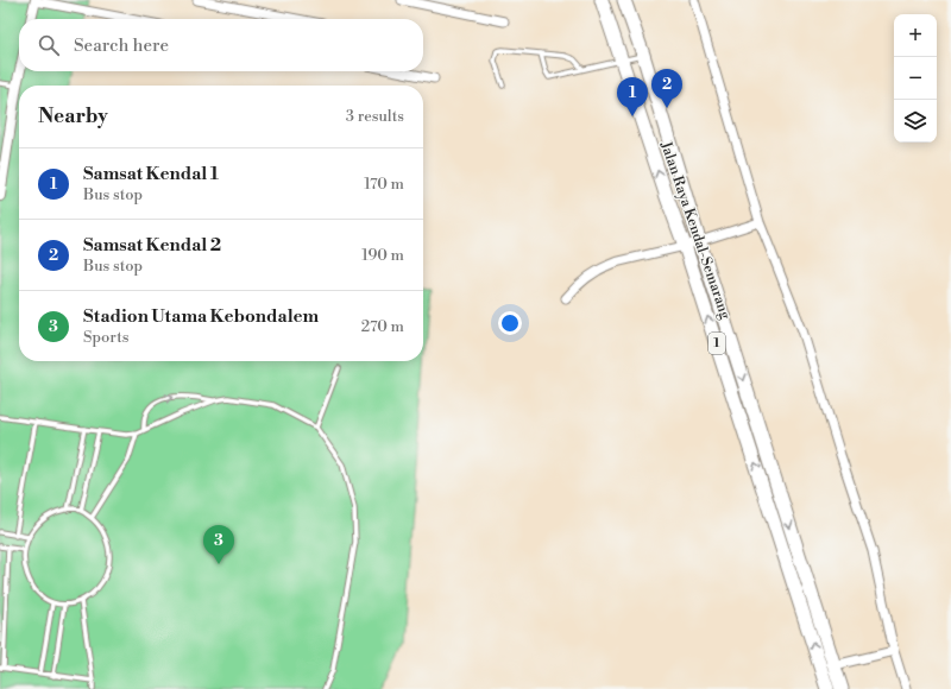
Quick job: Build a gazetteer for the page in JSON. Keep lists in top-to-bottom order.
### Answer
{
  "streets": {
    "highway": ["Jalan Raya Kendal-Semarang", "1"]
  },
  "page": {
    "map_buttons": ["+", "−"],
    "search": "Search here",
    "pins": ["2", "1", "3"],
    "heading": ["Nearby", "3 results"],
    "list": [
      {
        "mark": "1",
        "name": "Samsat Kendal 1",
        "note": "Bus stop",
        "value": "170 m"
      },
      {
        "mark": "2",
        "name": "Samsat Kendal 2",
        "note": "Bus stop",
        "value": "190 m"
      },
      {
        "mark": "3",
        "name": "Stadion Utama Kebondalem",
        "note": "Sports",
        "value": "270 m"
      }
    ]
  }
}
